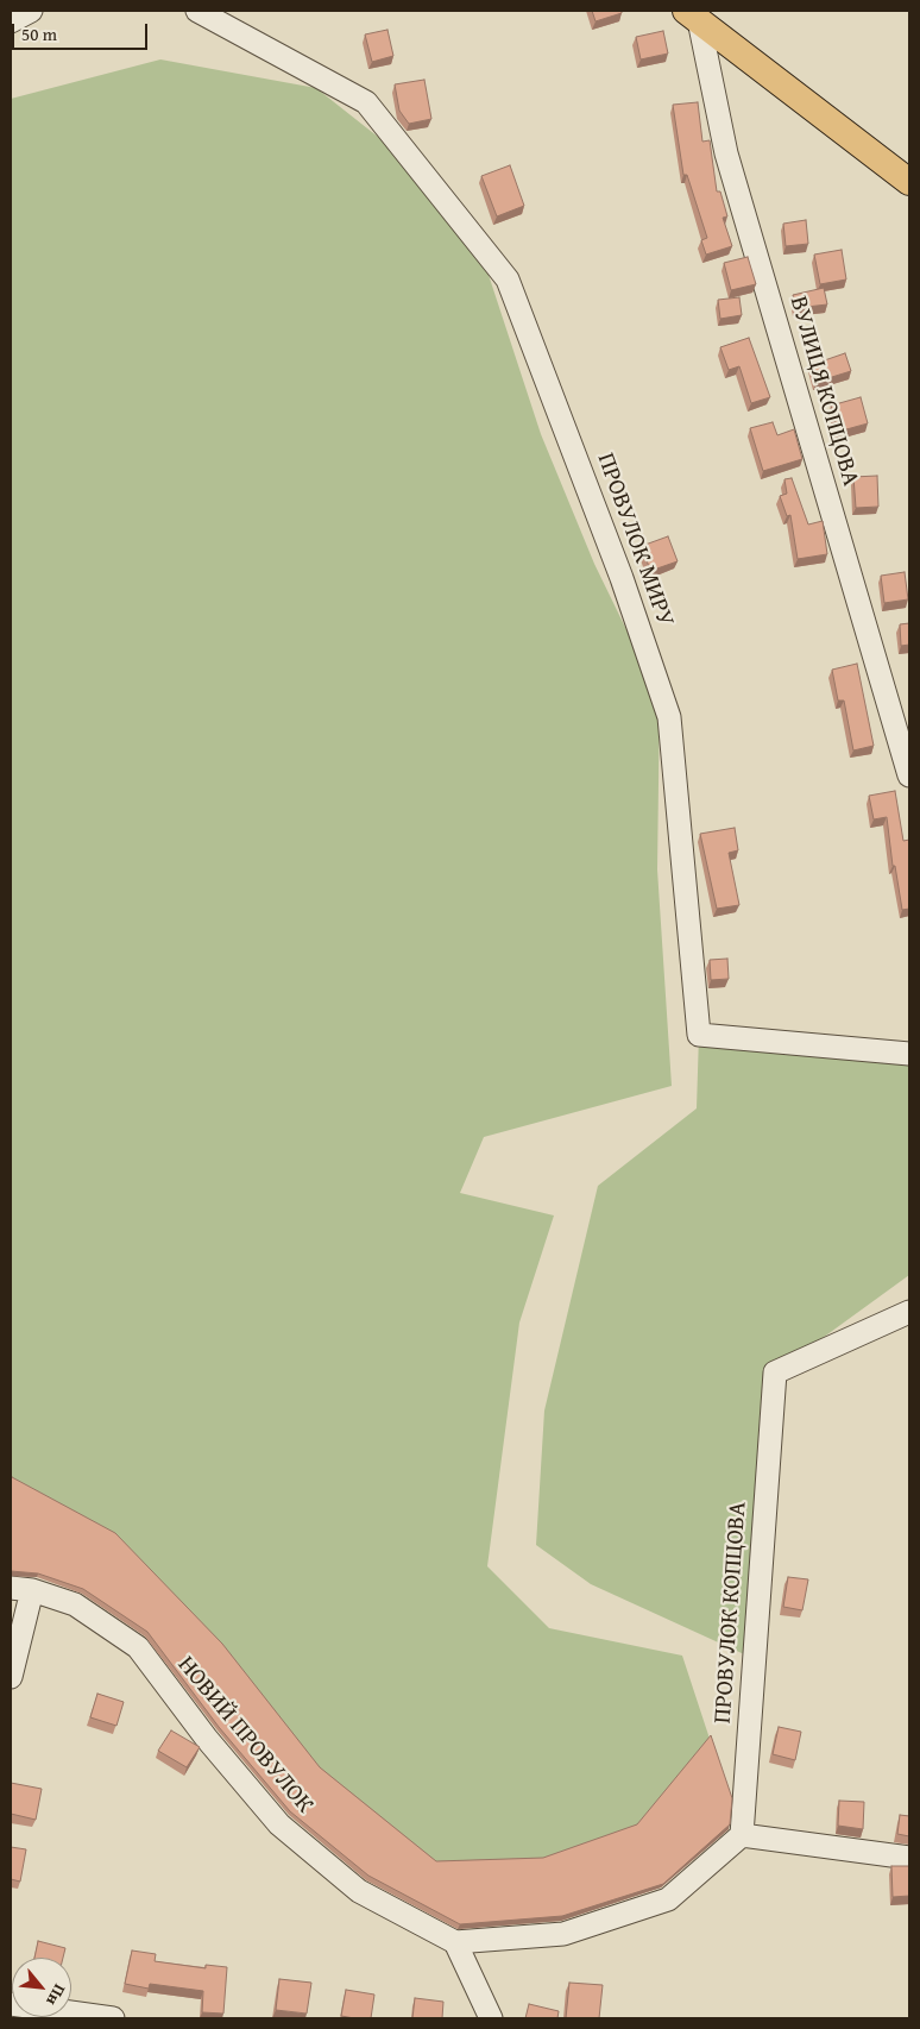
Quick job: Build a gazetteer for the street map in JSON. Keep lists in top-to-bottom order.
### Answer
{
  "streets": {
    "street": [
      "ВУЛИЦЯ КОПЦОВА",
      "ПРОВУЛОК МИРУ",
      "ПРОВУЛОК КОПЦОВА",
      "НОВИЙ ПРОВУЛОК"
    ]
  },
  "scale_bar": "50 m",
  "north": "bottom right"
}
